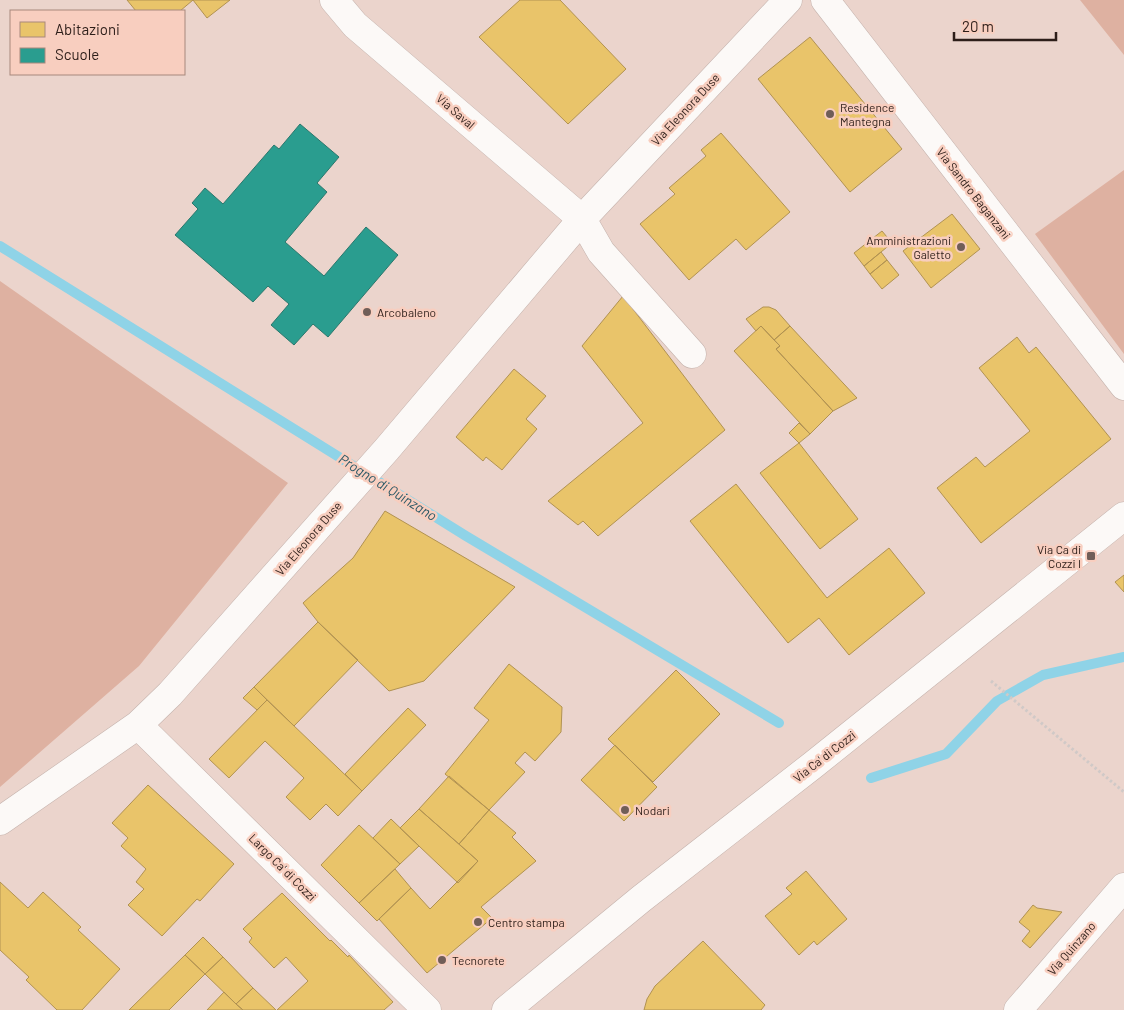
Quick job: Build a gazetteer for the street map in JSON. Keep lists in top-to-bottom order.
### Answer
{
  "streets": {
    "street": [
      "Via Eleonora Duse",
      "Via Saval",
      "Via Sandro Baganzani",
      "Via Ca' di Cozzi",
      "Largo Ca' di Cozzi",
      "Via Quinzano"
    ]
  },
  "crossings": [
    ["Via Eleonora Duse", "Via Saval"],
    ["Via Eleonora Duse", "Largo Ca' di Cozzi"]
  ],
  "water": ["Progno di Quinzano"],
  "places": {
    "other": [
      "Residence Mantegna",
      "Amministrazioni Galetto",
      "Arcobaleno",
      "Nodari",
      "Centro stampa",
      "Tecnorete"
    ],
    "transit": ["Via Ca di Cozzi I"]
  },
  "legend": ["Abitazioni", "Scuole"],
  "scale_bar": "20 m"
}
